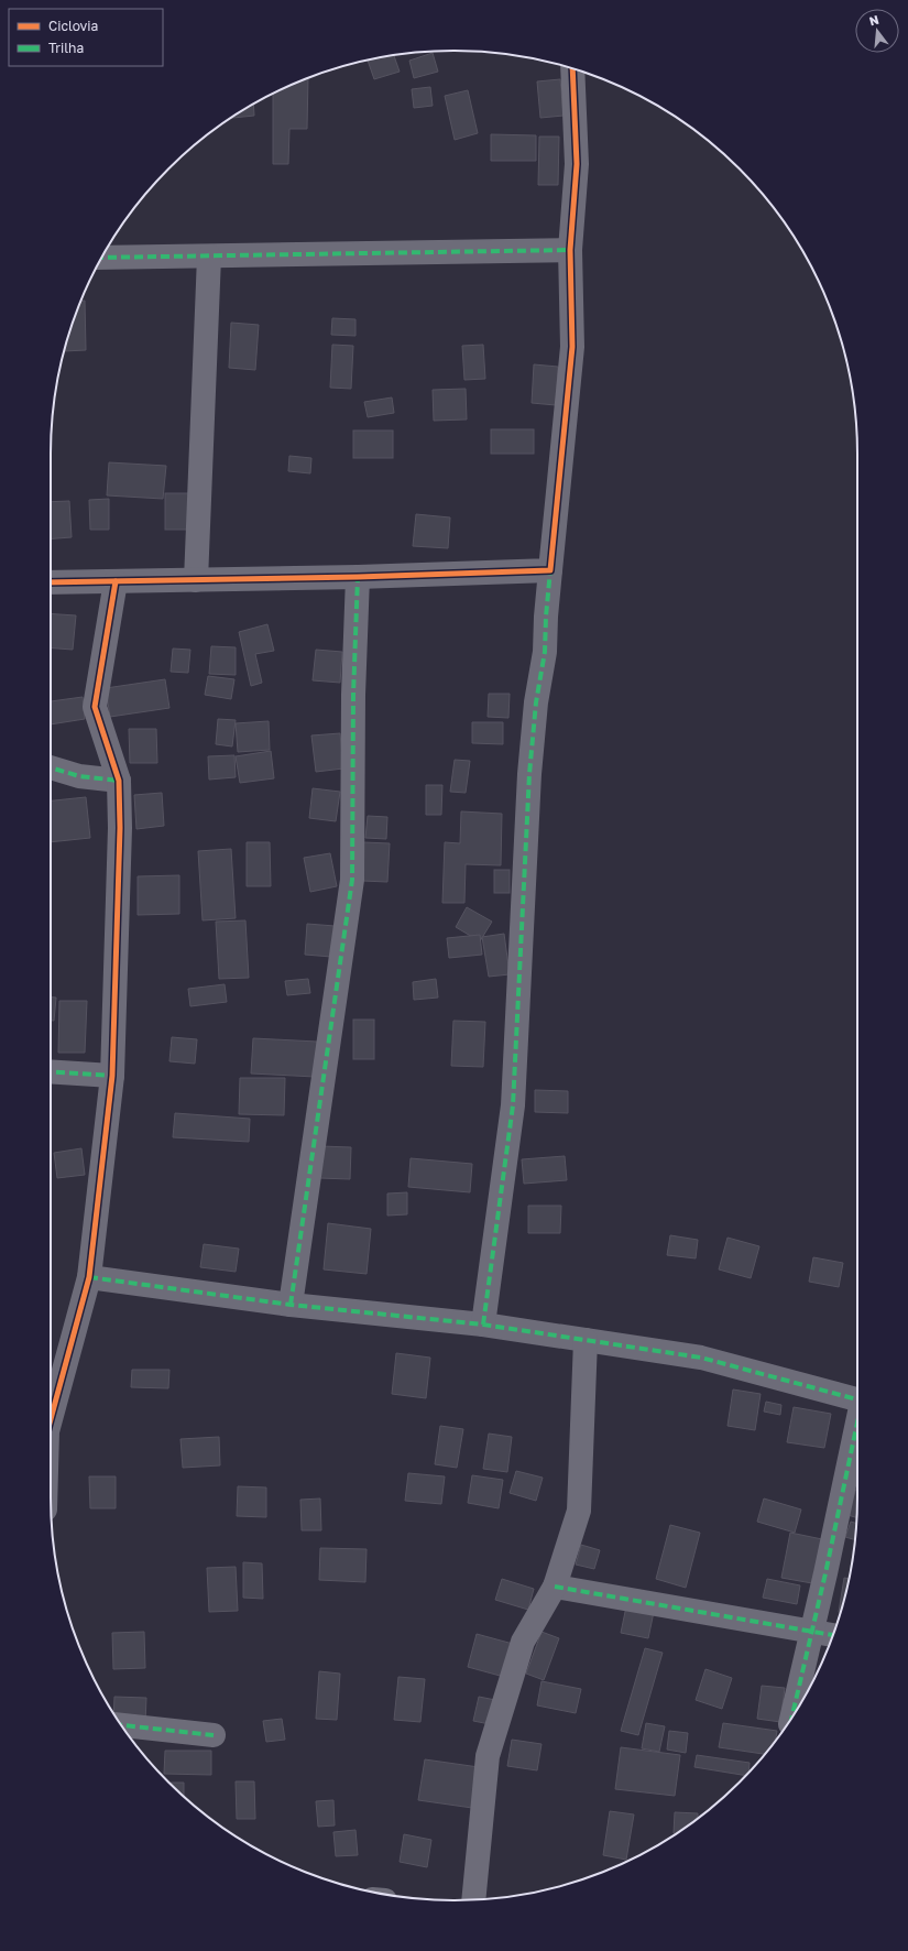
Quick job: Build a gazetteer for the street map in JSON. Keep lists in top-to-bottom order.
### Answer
{
  "legend": ["Ciclovia", "Trilha"],
  "north": "top"
}
